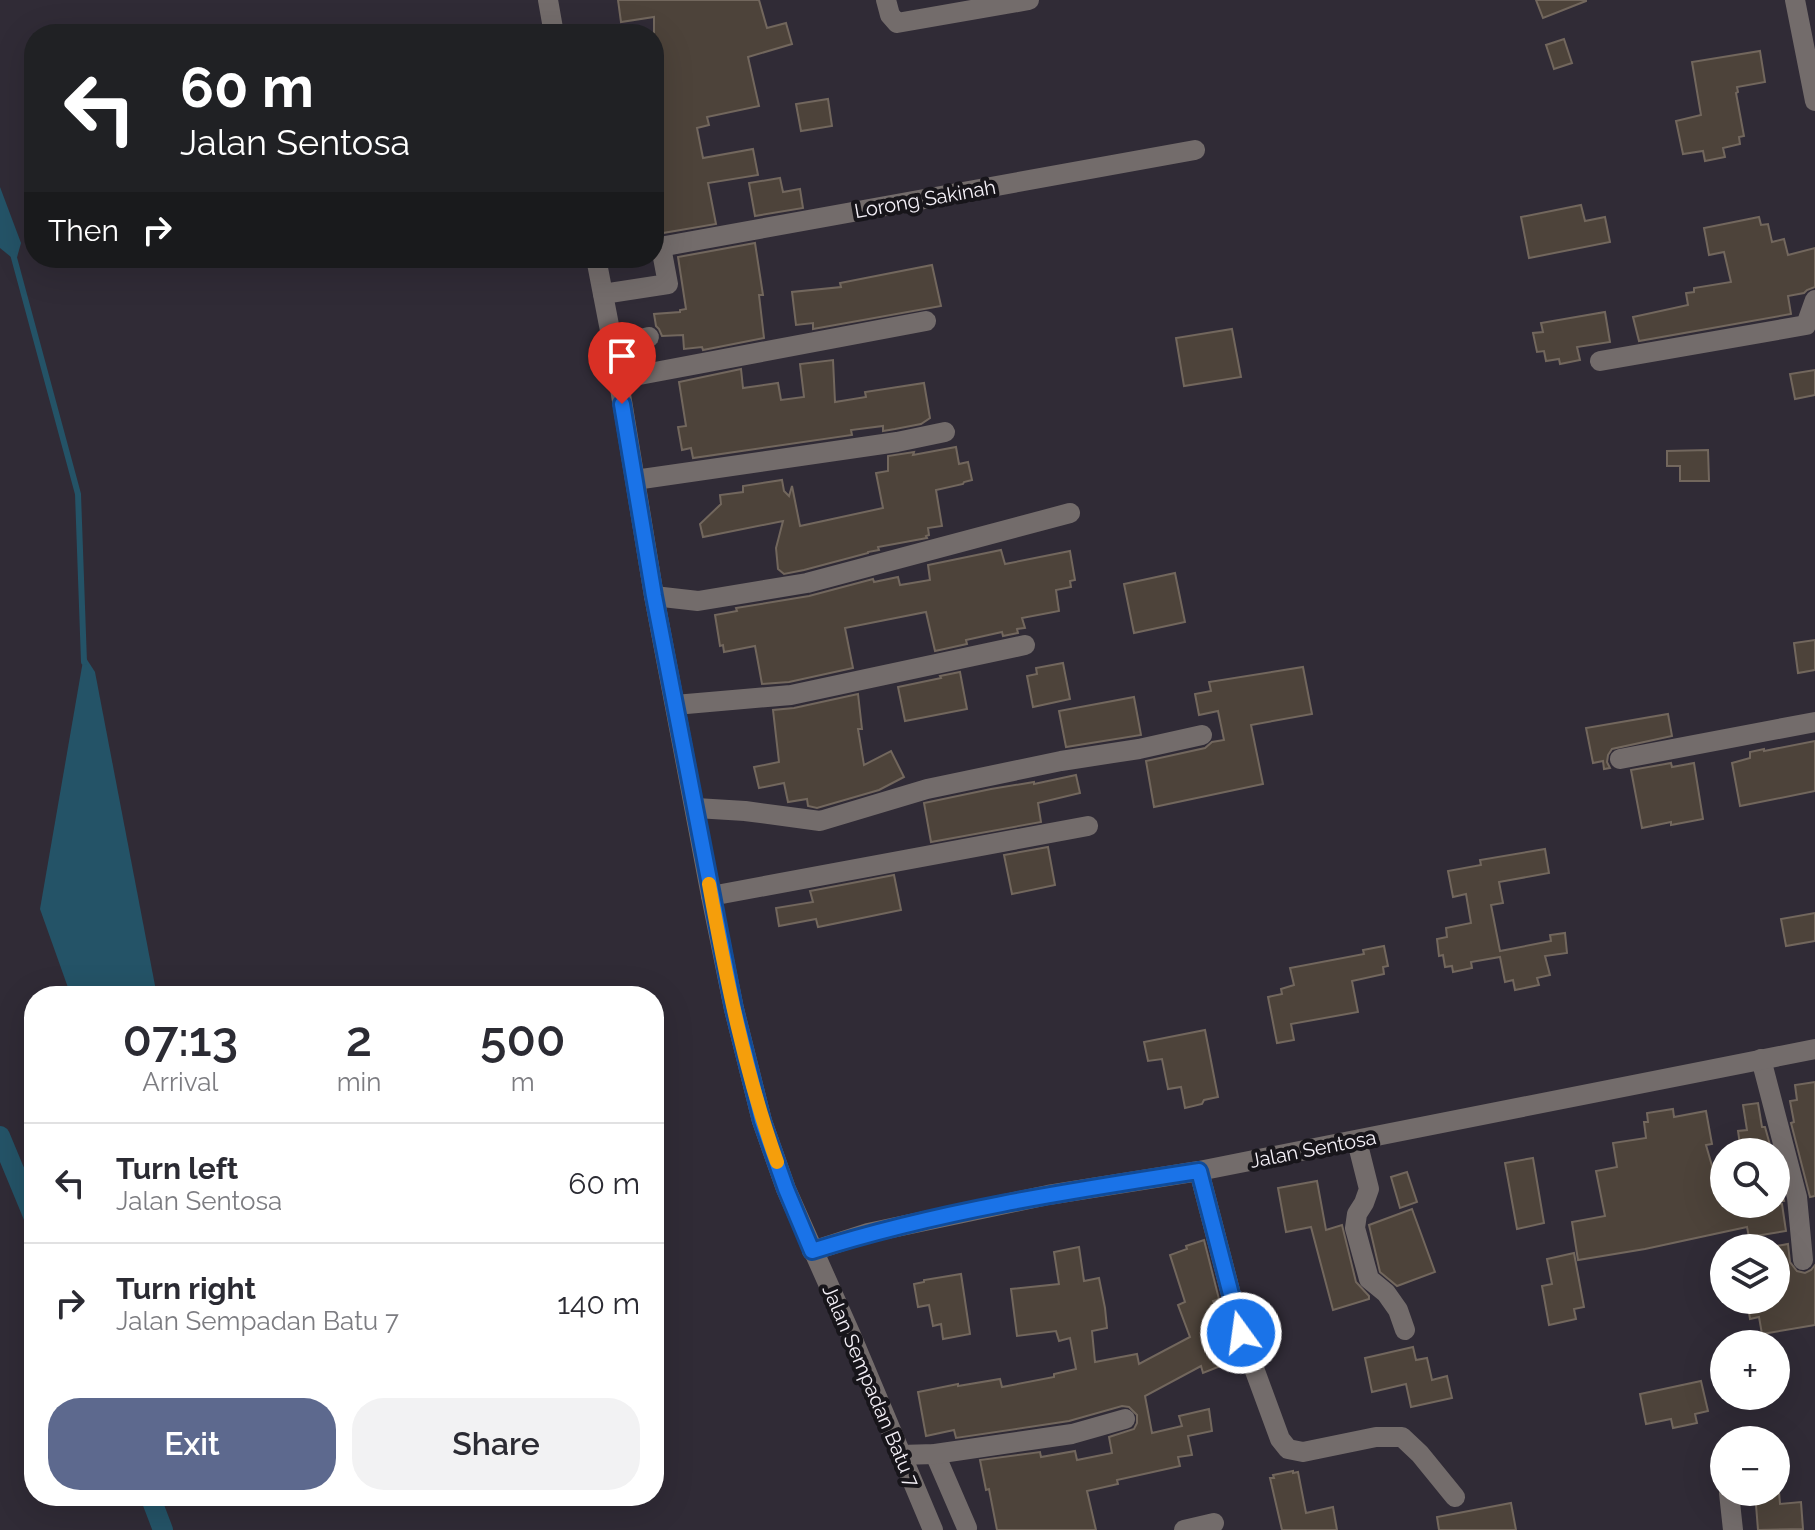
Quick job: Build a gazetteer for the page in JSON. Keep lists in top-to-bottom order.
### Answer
{
  "streets": {
    "street": ["Lorong Sakinah", "Jalan Sentosa", "Jalan Sempadan Batu 7"]
  },
  "crossings": [
    ["Jalan Sentosa", "Jalan Sempadan Batu 7"]
  ],
  "page": {
    "turn": ["60 m", "Jalan Sentosa"],
    "then": "Then",
    "eta": [
      "07:13",
      "Arrival",
      "2",
      "min",
      "500",
      "m"
    ],
    "list": [
      {
        "name": "Turn left",
        "note": "Jalan Sentosa",
        "value": "60 m"
      },
      {
        "name": "Turn right",
        "note": "Jalan Sempadan Batu 7",
        "value": "140 m"
      }
    ],
    "map_buttons": ["+", "−"],
    "buttons": ["Exit", "Share"]
  }
}
